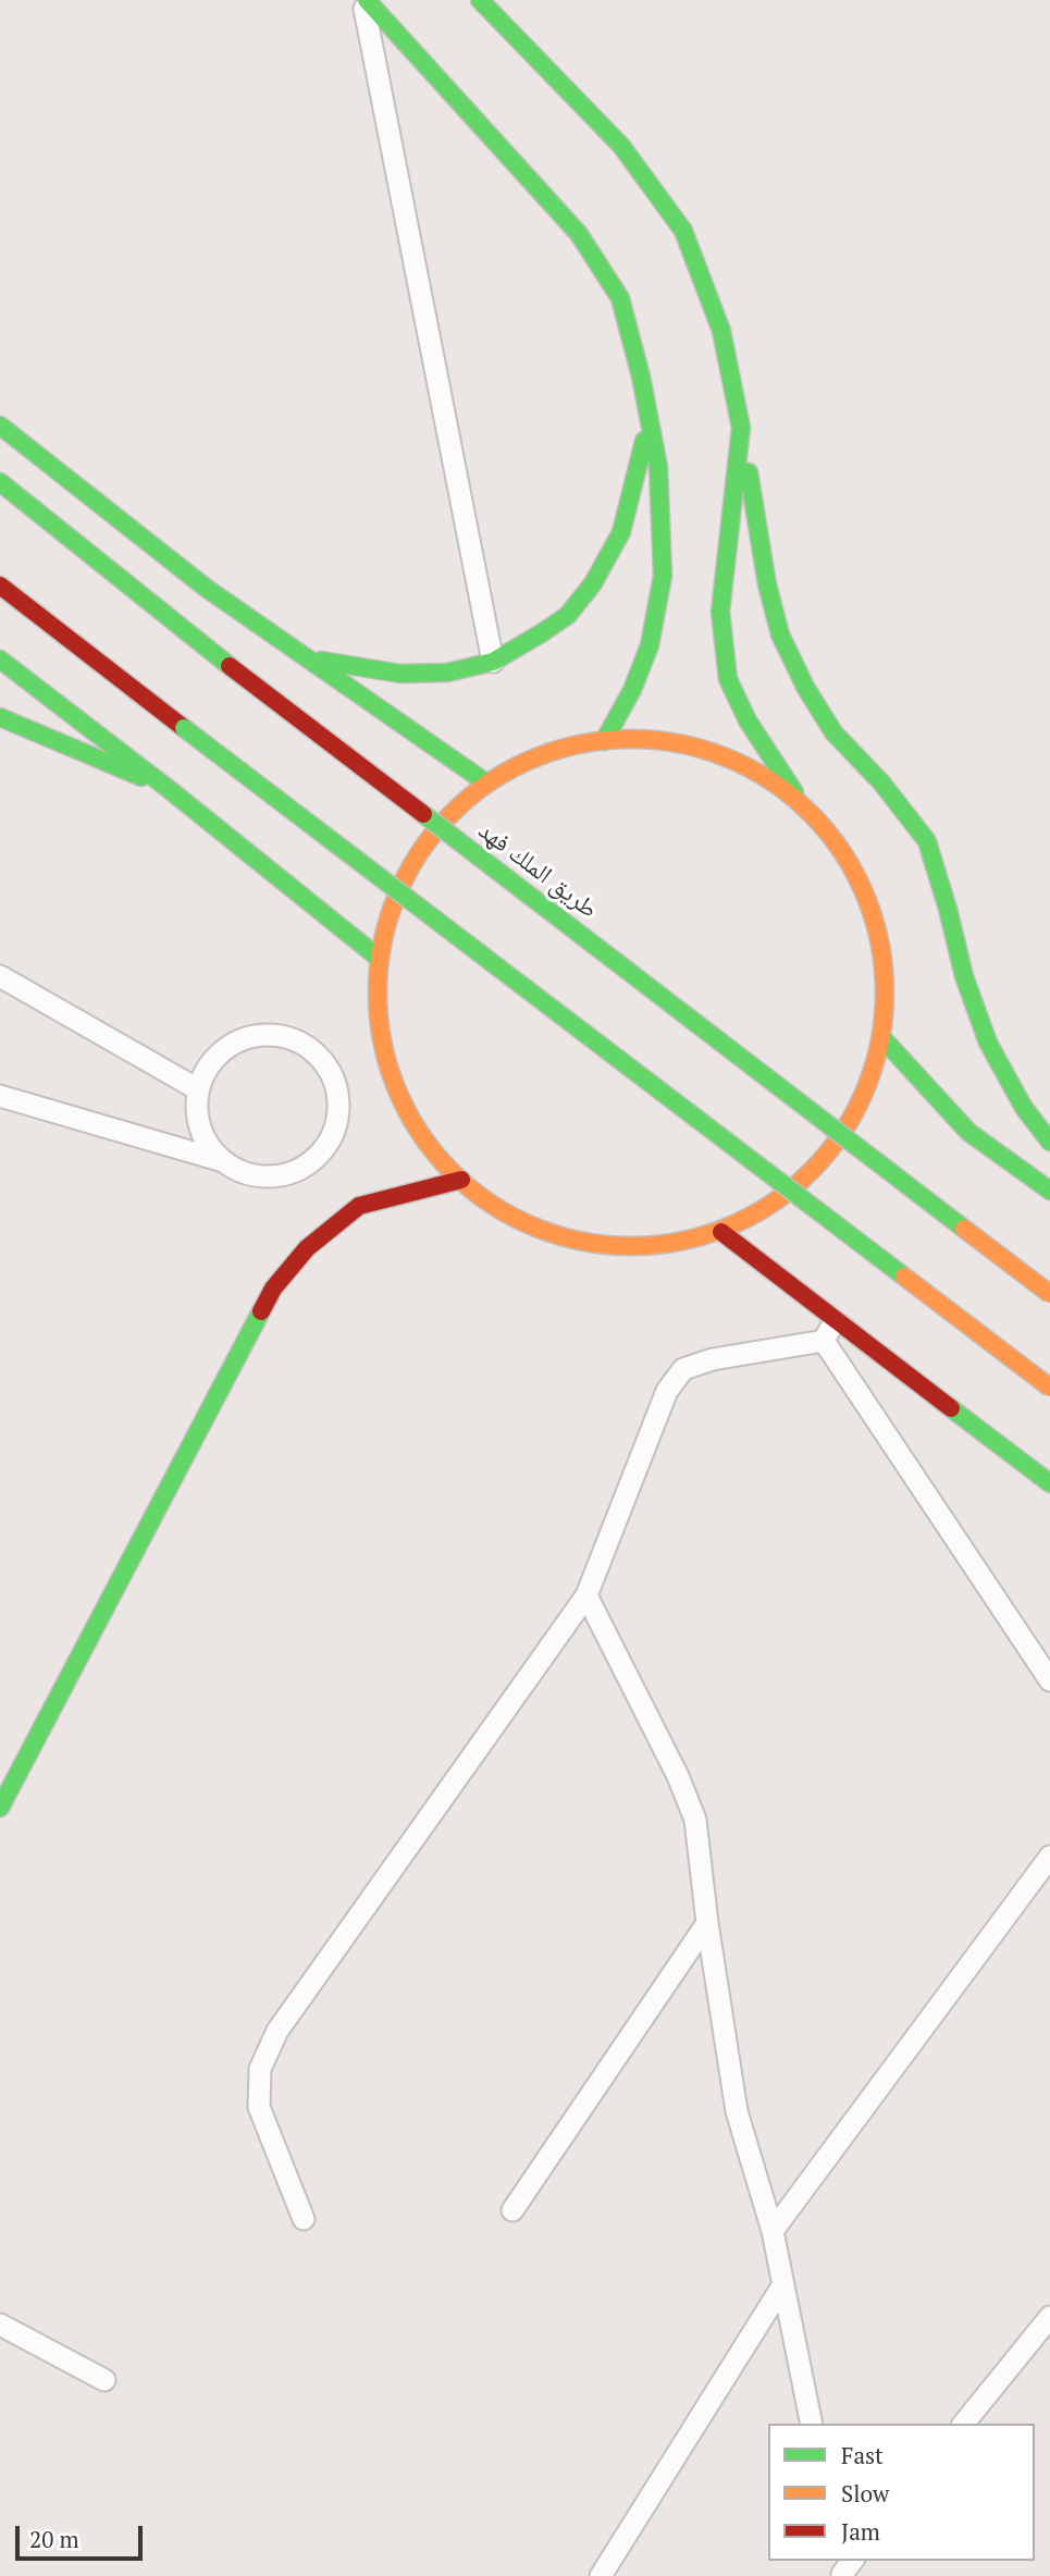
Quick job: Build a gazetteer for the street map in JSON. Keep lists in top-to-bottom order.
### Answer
{
  "streets": {
    "main road": ["طريق الملك فهد"]
  },
  "legend": ["Fast", "Slow", "Jam"],
  "scale_bar": "20 m"
}
